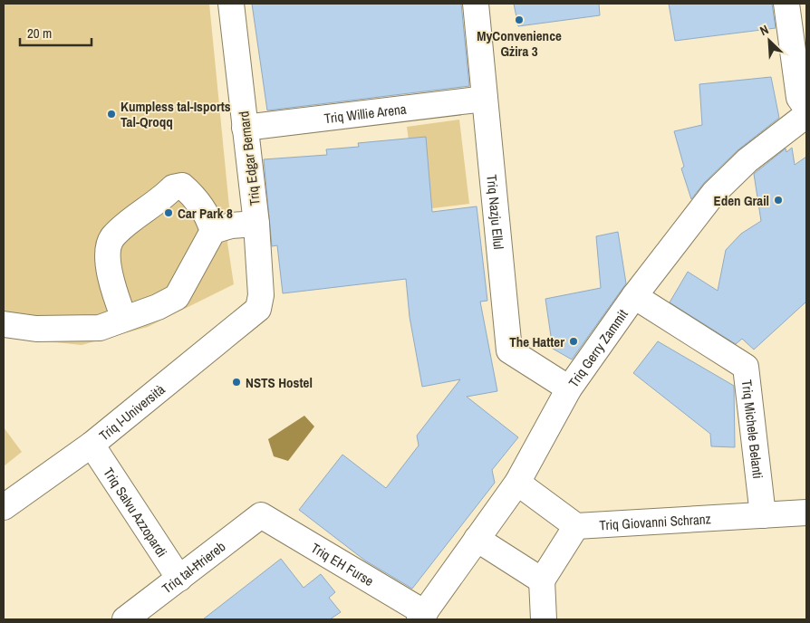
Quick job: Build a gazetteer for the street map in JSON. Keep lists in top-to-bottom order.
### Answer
{
  "streets": {
    "street": [
      "Triq Willie Arena",
      "Triq Edgar Bernard",
      "Triq Nazju Ellul",
      "Triq Gerry Zammit",
      "Triq l-Università",
      "Triq Michele Belanti",
      "Triq Salvu Azzopardi",
      "Triq Giovanni Schranz",
      "Triq EH Furse",
      "Triq tal-Ħriereb"
    ]
  },
  "crossings": [
    ["Triq Willie Arena", "Triq Edgar Bernard"],
    ["Triq Willie Arena", "Triq Nazju Ellul"],
    ["Triq Edgar Bernard", "Triq l-Università"],
    ["Triq Nazju Ellul", "Triq Gerry Zammit"],
    ["Triq Gerry Zammit", "Triq Michele Belanti"],
    ["Triq Gerry Zammit", "Triq EH Furse"],
    ["Triq l-Università", "Triq Salvu Azzopardi"],
    ["Triq Michele Belanti", "Triq Giovanni Schranz"],
    ["Triq Salvu Azzopardi", "Triq tal-Ħriereb"],
    ["Triq EH Furse", "Triq tal-Ħriereb"]
  ],
  "places": [
    "MyConvenience Gżira 3",
    "Kumpless tal-Isports Tal-Qroqq",
    "Eden Grail",
    "Car Park 8",
    "The Hatter",
    "NSTS Hostel"
  ],
  "scale_bar": "20 m",
  "north": "top left"
}
